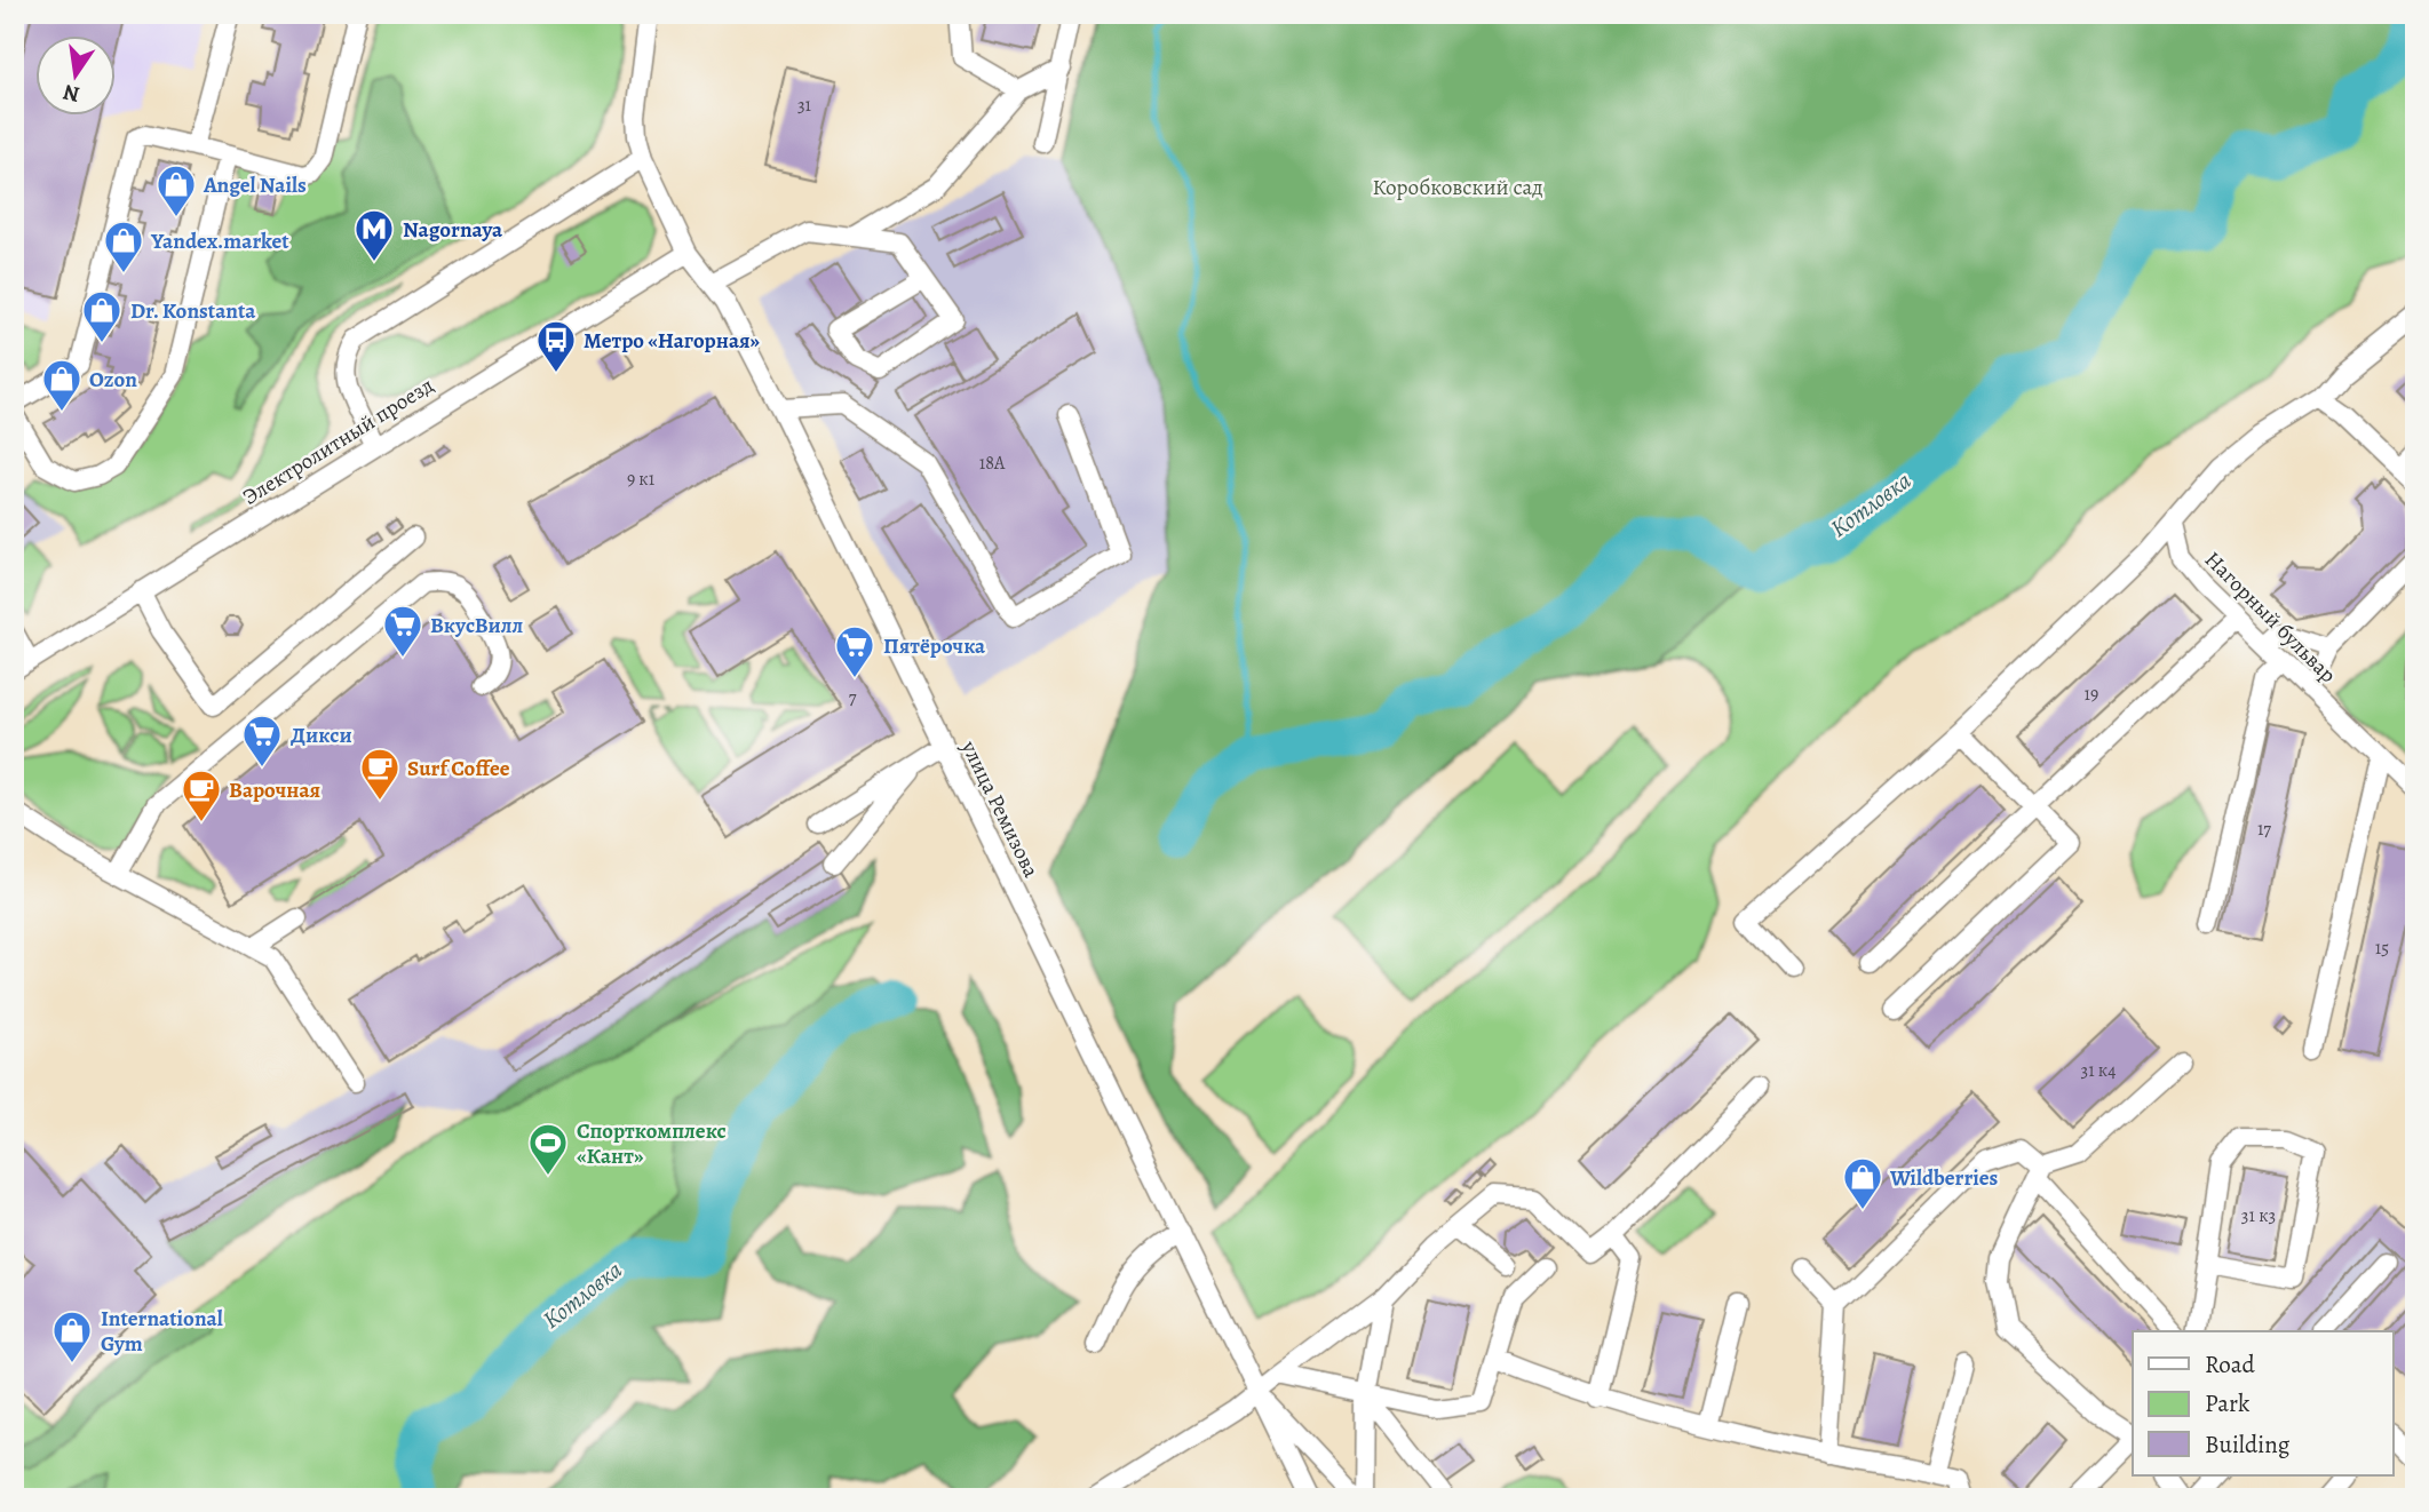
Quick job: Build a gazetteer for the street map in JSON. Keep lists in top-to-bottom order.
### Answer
{
  "streets": {
    "street": ["Электролитный проезд", "Нагорный бульвар", "улица Ремизова"]
  },
  "crossings": [
    ["Электролитный проезд", "улица Ремизова"]
  ],
  "water": ["Котловка"],
  "parks": ["Коробковский сад"],
  "places": {
    "shop": [
      "Angel Nails",
      "Yandex.market",
      "Dr. Konstanta",
      "Ozon",
      "Wildberries",
      "International Gym"
    ],
    "metro station": ["Nagornaya"],
    "bus stop": ["Метро «Нагорная»"],
    "supermarket": ["ВкусВилл", "Пятёрочка", "Дикси"],
    "cafe": ["Surf Coffee", "Варочная"],
    "sports": ["Спорткомплекс «Кант»"]
  },
  "house_numbers": [
    "31",
    "18А",
    "9 к1",
    "19",
    "7",
    "17",
    "15",
    "31 к4",
    "31 к3"
  ],
  "legend": ["Road", "Park", "Building"],
  "north": "bottom"
}
